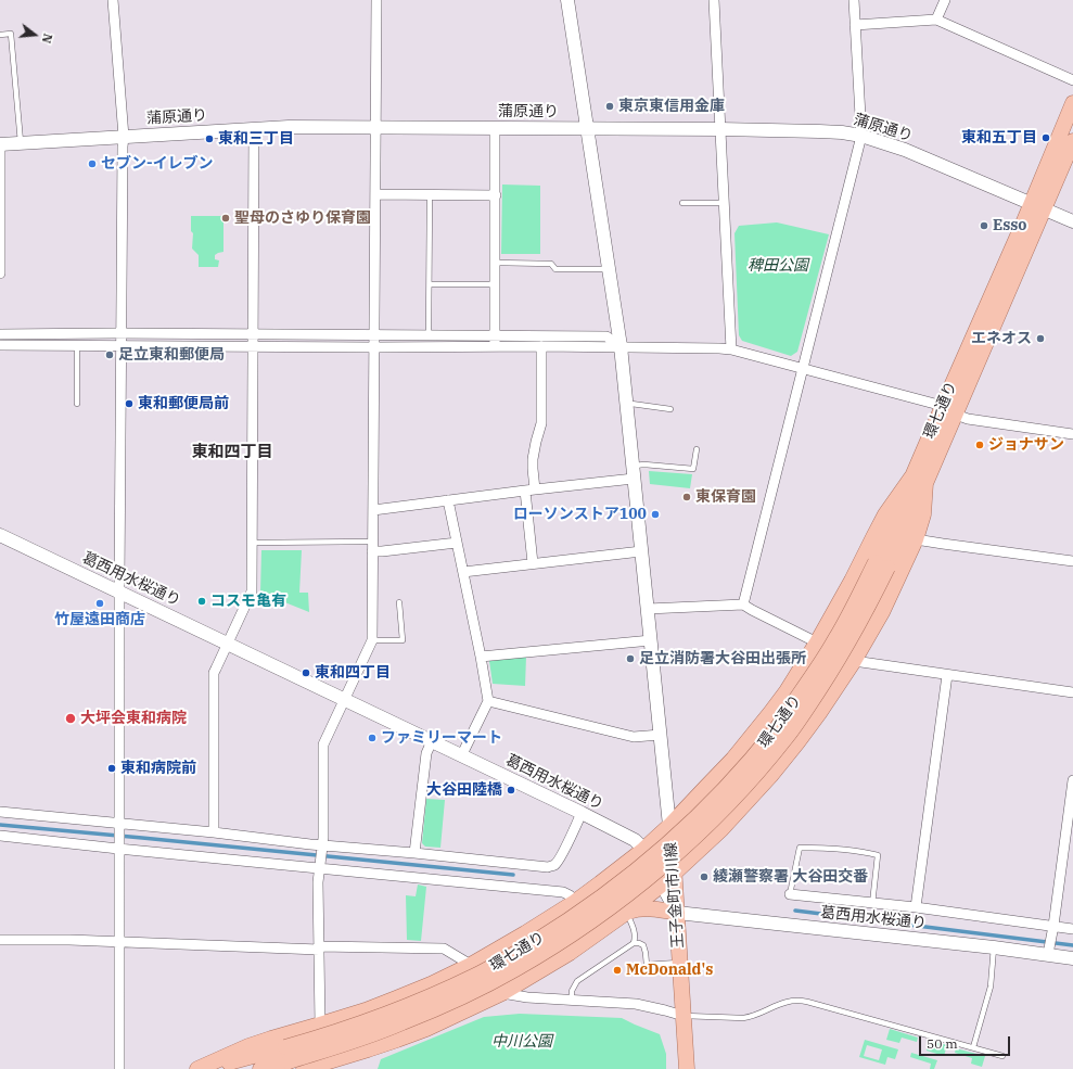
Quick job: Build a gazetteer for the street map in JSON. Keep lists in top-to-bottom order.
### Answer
{
  "streets": {
    "main road": ["環七通り", "王子金町市川線"],
    "street": ["蒲原通り", "葛西用水桜通り"]
  },
  "crossings": [
    ["蒲原通り", "環七通り"],
    ["葛西用水桜通り", "王子金町市川線"]
  ],
  "districts": ["東和四丁目"],
  "parks": ["稗田公園", "中川公園"],
  "places": [
    "東京東信用金庫",
    "東和五丁目",
    "東和三丁目",
    "セブン-イレブン",
    "聖母のさゆり保育園",
    "Esso",
    "エネオス",
    "足立東和郵便局",
    "東和郵便局前",
    "ジョナサン",
    "東保育園",
    "ローソンストア100",
    "コスモ亀有",
    "竹屋遠田商店",
    "足立消防署大谷田出張所",
    "東和四丁目",
    "大坪会東和病院",
    "ファミリーマート",
    "東和病院前",
    "大谷田陸橋",
    "綾瀬警察署 大谷田交番",
    "McDonald's"
  ],
  "scale_bar": "50 m",
  "north": "right"
}
